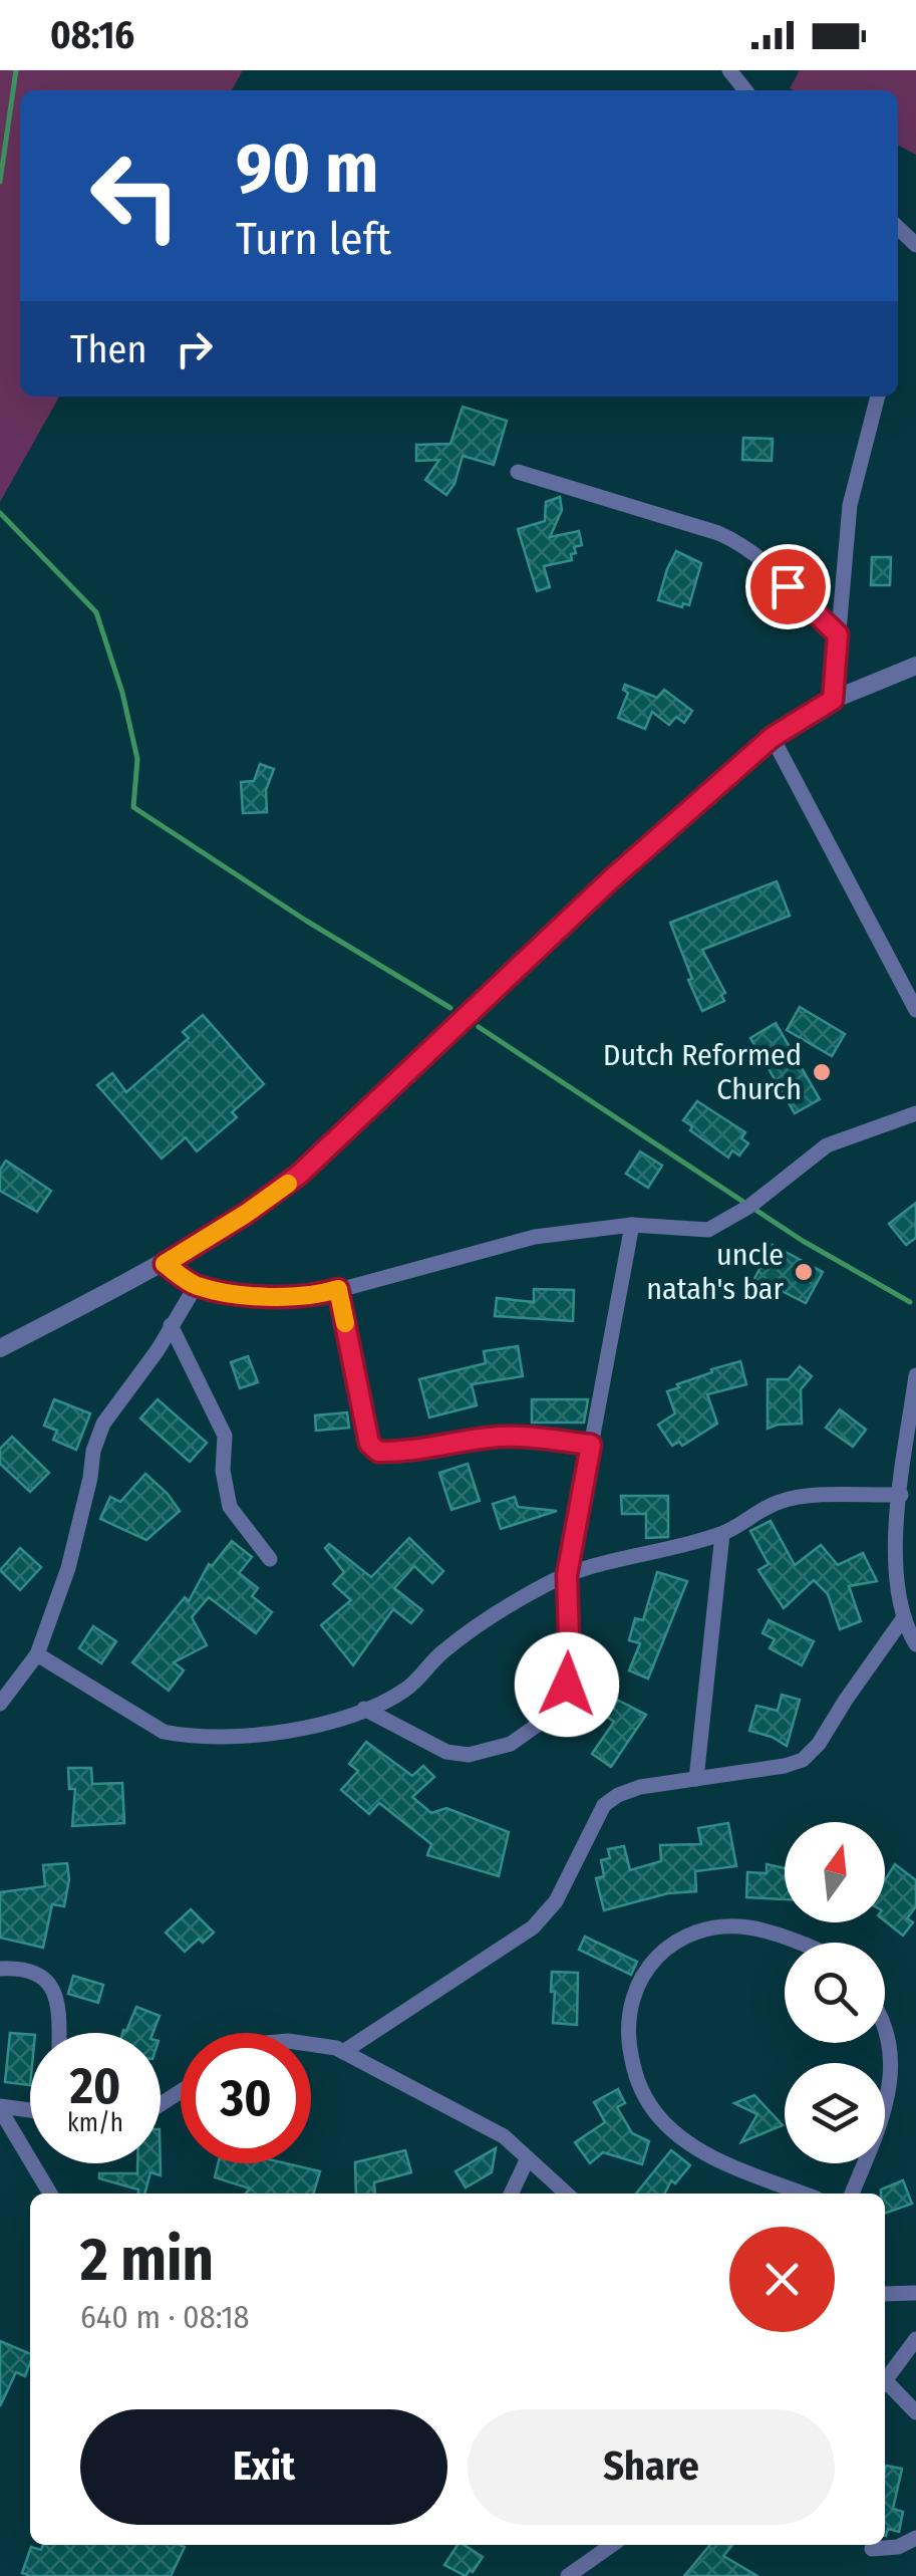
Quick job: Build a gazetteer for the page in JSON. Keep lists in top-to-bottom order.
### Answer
{
  "places": ["Dutch Reformed Church", "uncle natah's bar"],
  "north": "top",
  "page": {
    "status": "08:16",
    "turn": ["90 m", "Turn left"],
    "then": "Then",
    "speed": "20 km/h",
    "limit": "30",
    "heading": ["2 min", "640 m · 08:18"],
    "buttons": ["Exit", "Share"]
  }
}
